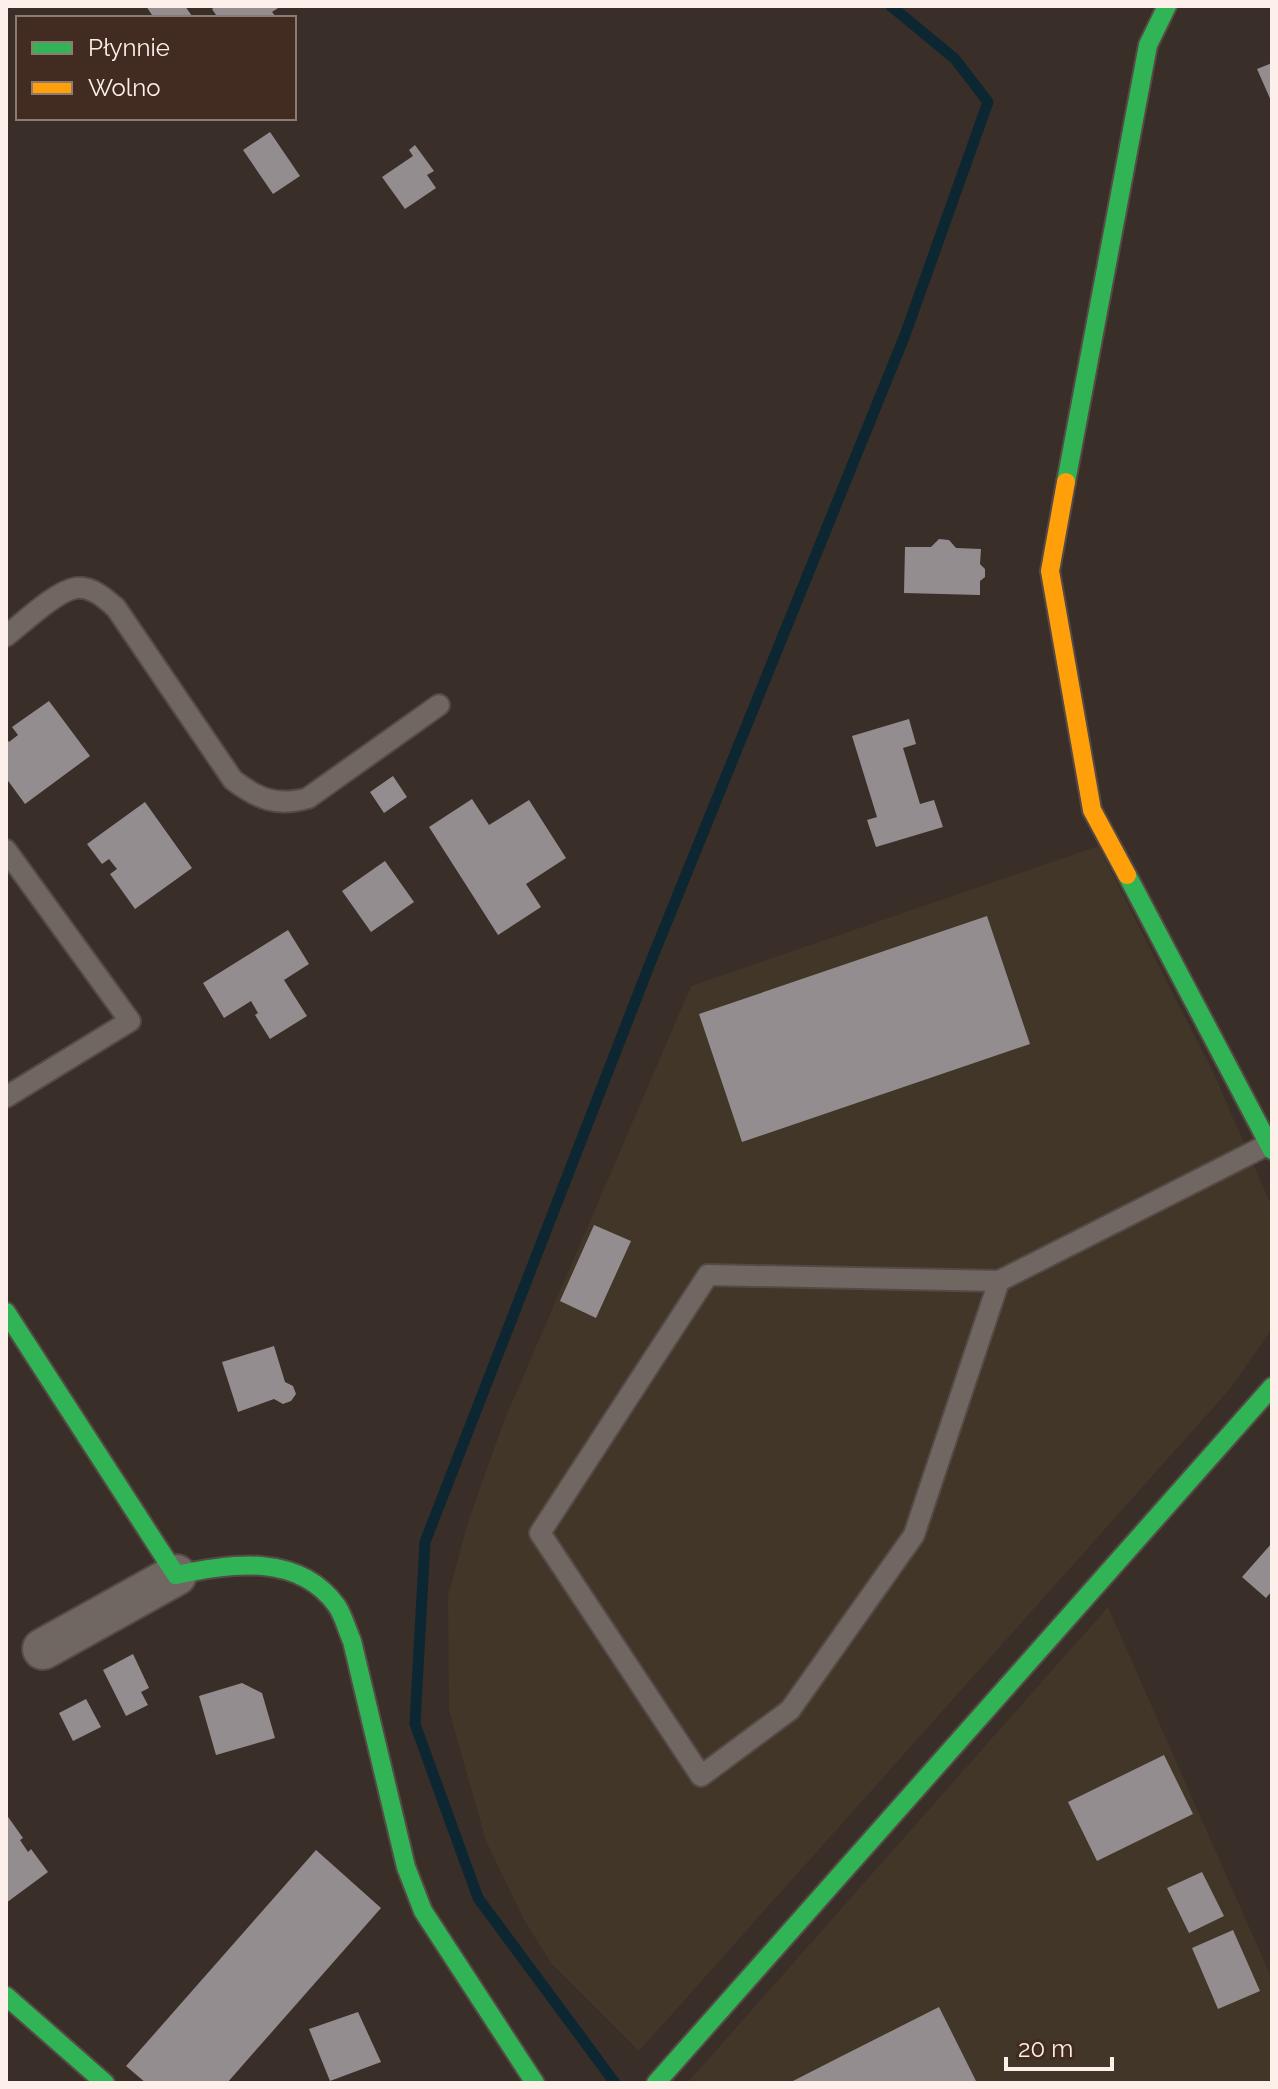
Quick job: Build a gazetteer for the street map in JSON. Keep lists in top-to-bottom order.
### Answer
{
  "legend": ["Płynnie", "Wolno"],
  "scale_bar": "20 m"
}
